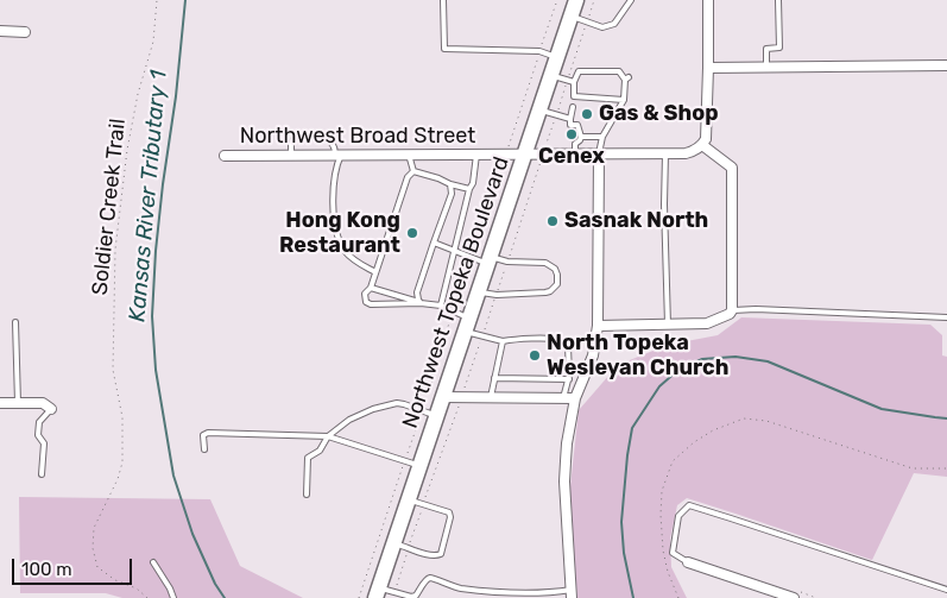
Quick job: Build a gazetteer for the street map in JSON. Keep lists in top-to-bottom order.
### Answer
{
  "streets": {
    "main road": ["Northwest Topeka Boulevard"],
    "street": ["Northwest Broad Street"],
    "path": ["Soldier Creek Trail"]
  },
  "crossings": [
    ["Northwest Broad Street", "Northwest Topeka Boulevard"]
  ],
  "water": ["Kansas River Tributary 1"],
  "places": [
    "Gas & Shop",
    "Cenex",
    "Sasnak North",
    "Hong Kong Restaurant",
    "North Topeka Wesleyan Church"
  ],
  "scale_bar": "100 m"
}
